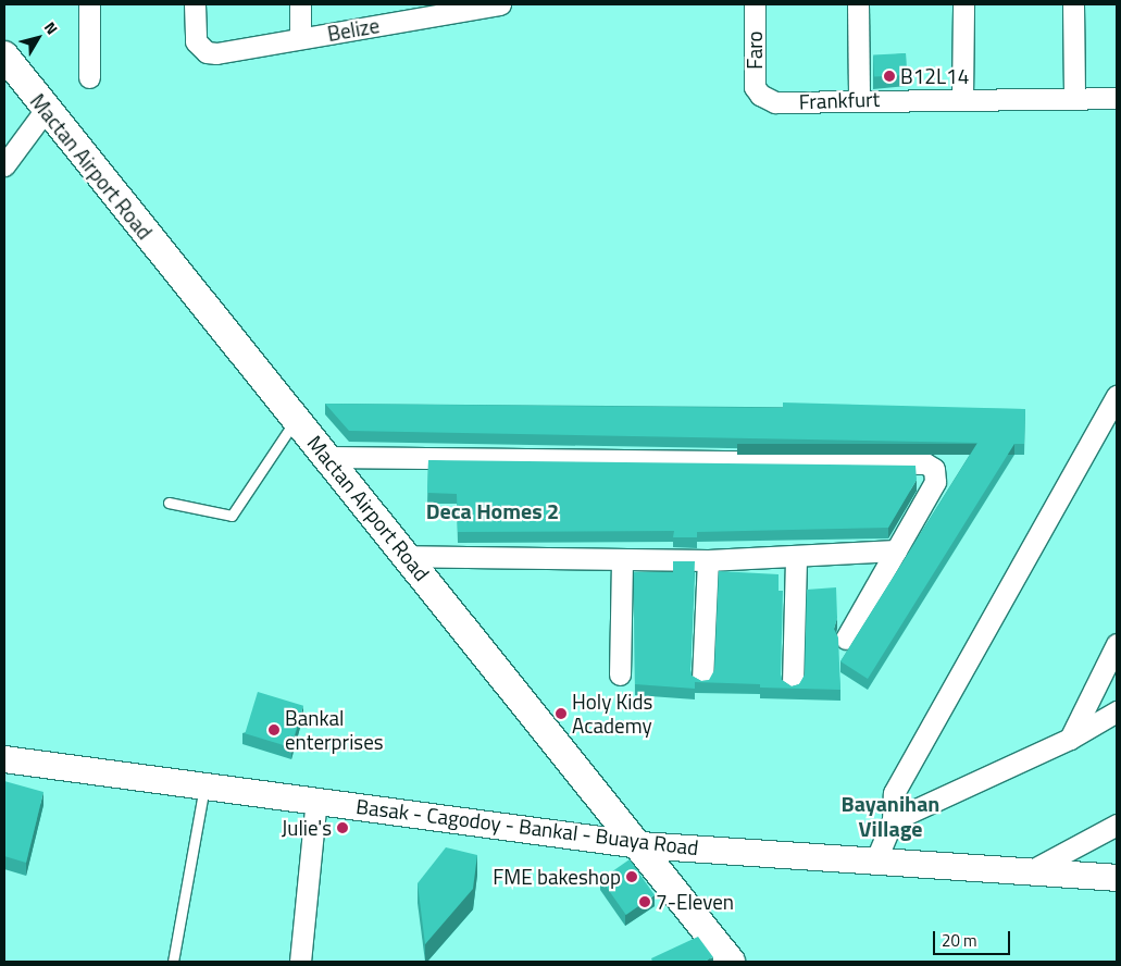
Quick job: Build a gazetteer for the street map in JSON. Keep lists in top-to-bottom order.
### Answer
{
  "streets": {
    "main road": ["Mactan Airport Road"],
    "street": [
      "Belize",
      "Faro",
      "Frankfurt",
      "Basak - Cagodoy - Bankal - Buaya Road"
    ]
  },
  "crossings": [
    ["Faro", "Frankfurt"],
    ["Mactan Airport Road", "Basak - Cagodoy - Bankal - Buaya Road"]
  ],
  "districts": ["Deca Homes 2", "Bayanihan Village"],
  "places": [
    "B12L14",
    "Holy Kids Academy",
    "Bankal enterprises",
    "Julie's",
    "FME bakeshop",
    "7-Eleven"
  ],
  "scale_bar": "20 m",
  "north": "top right"
}
